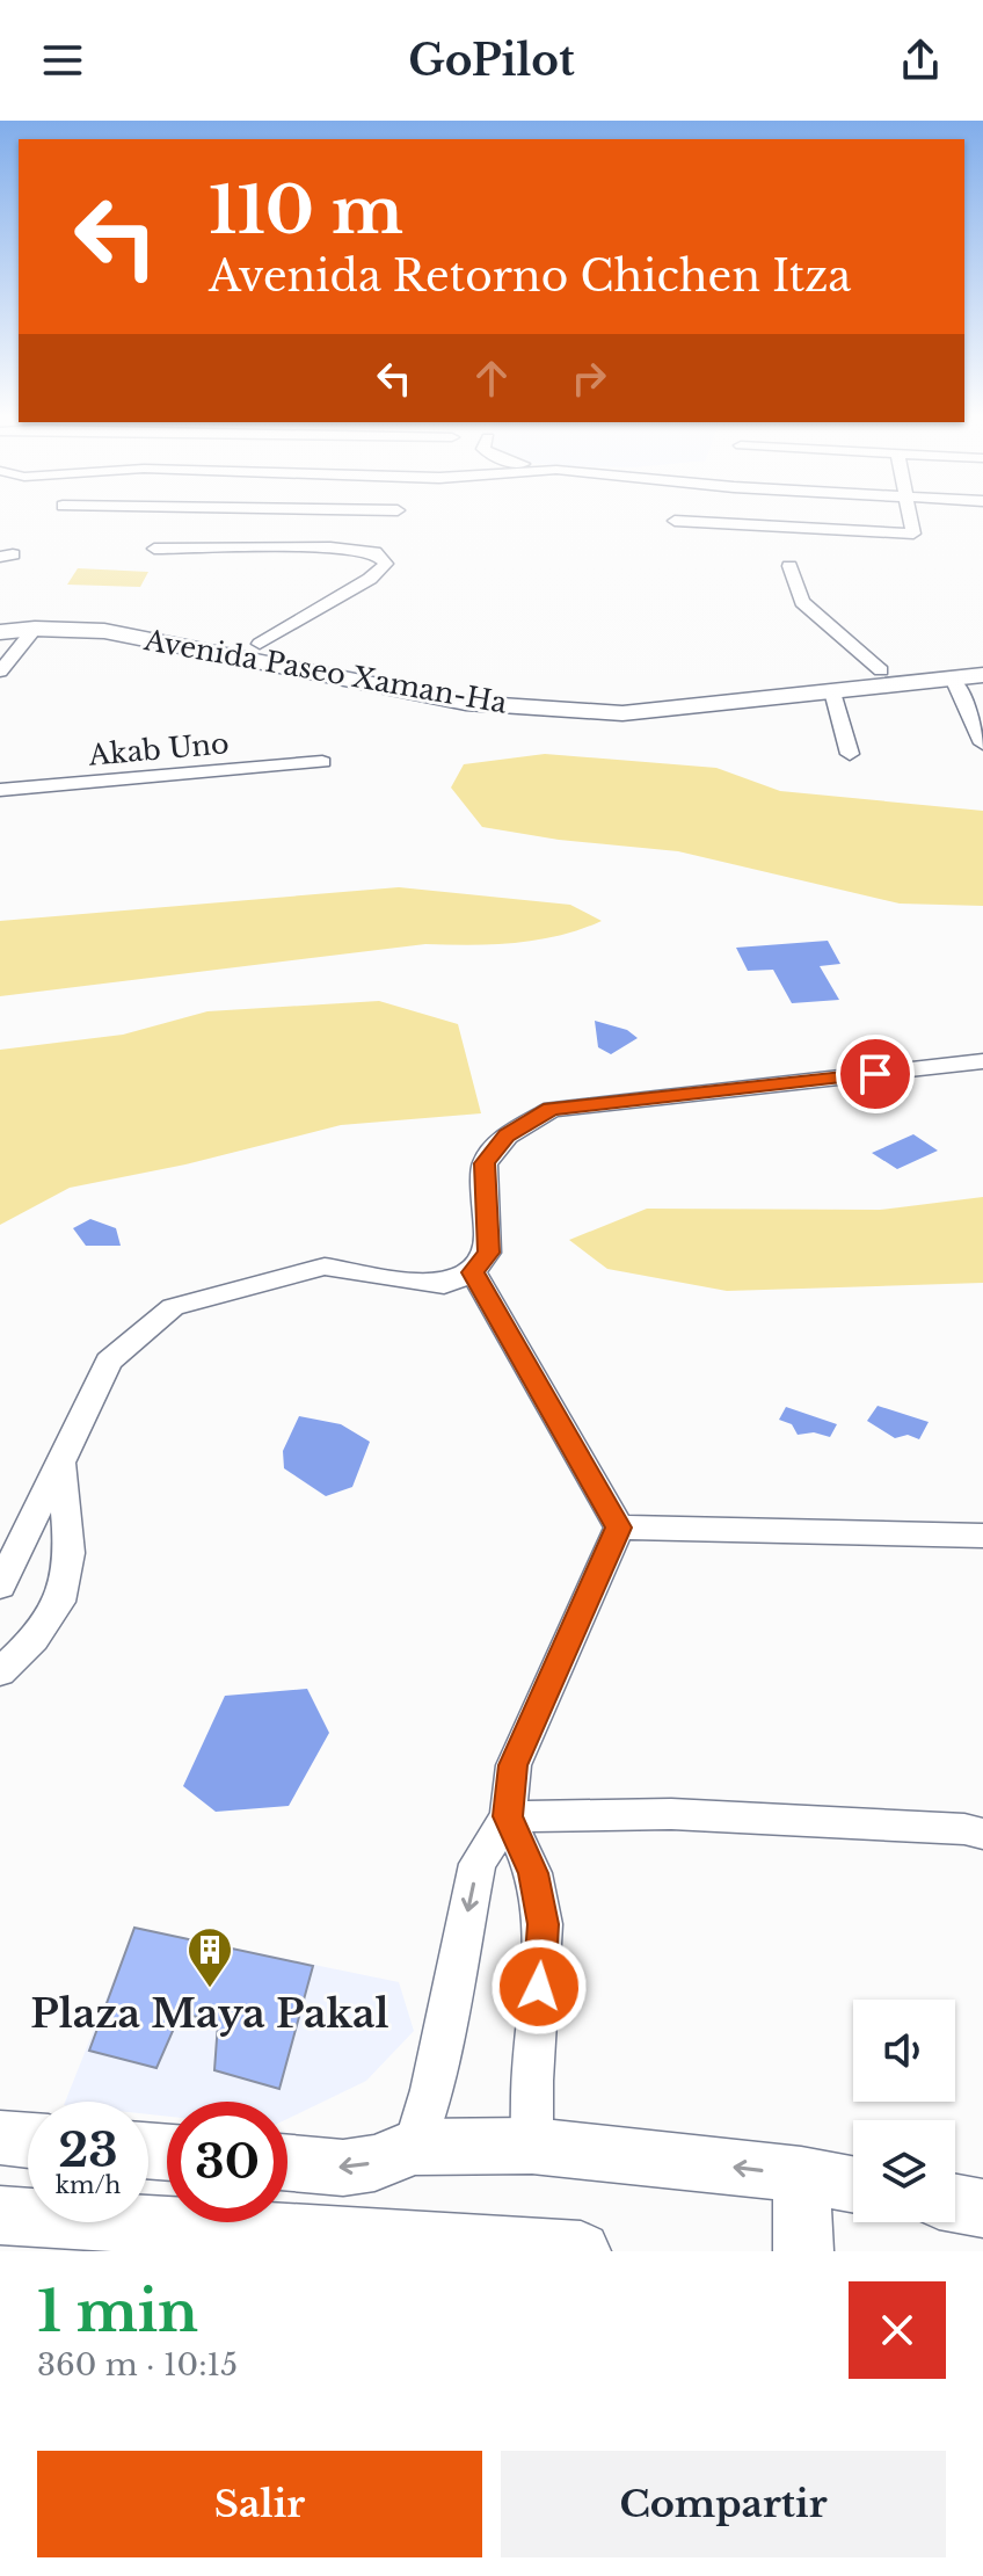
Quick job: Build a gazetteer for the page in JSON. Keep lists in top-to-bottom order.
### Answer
{
  "streets": {
    "main road": ["Avenida Paseo Xaman-Ha"],
    "street": ["Akab Uno"]
  },
  "places": {
    "building": ["Plaza Maya Pakal"]
  },
  "page": {
    "header": "GoPilot",
    "turn": ["110 m", "Avenida Retorno Chichen Itza"],
    "speed": "23 km/h",
    "limit": "30",
    "heading": ["1 min", "360 m · 10:15"],
    "buttons": ["Salir", "Compartir"]
  }
}
